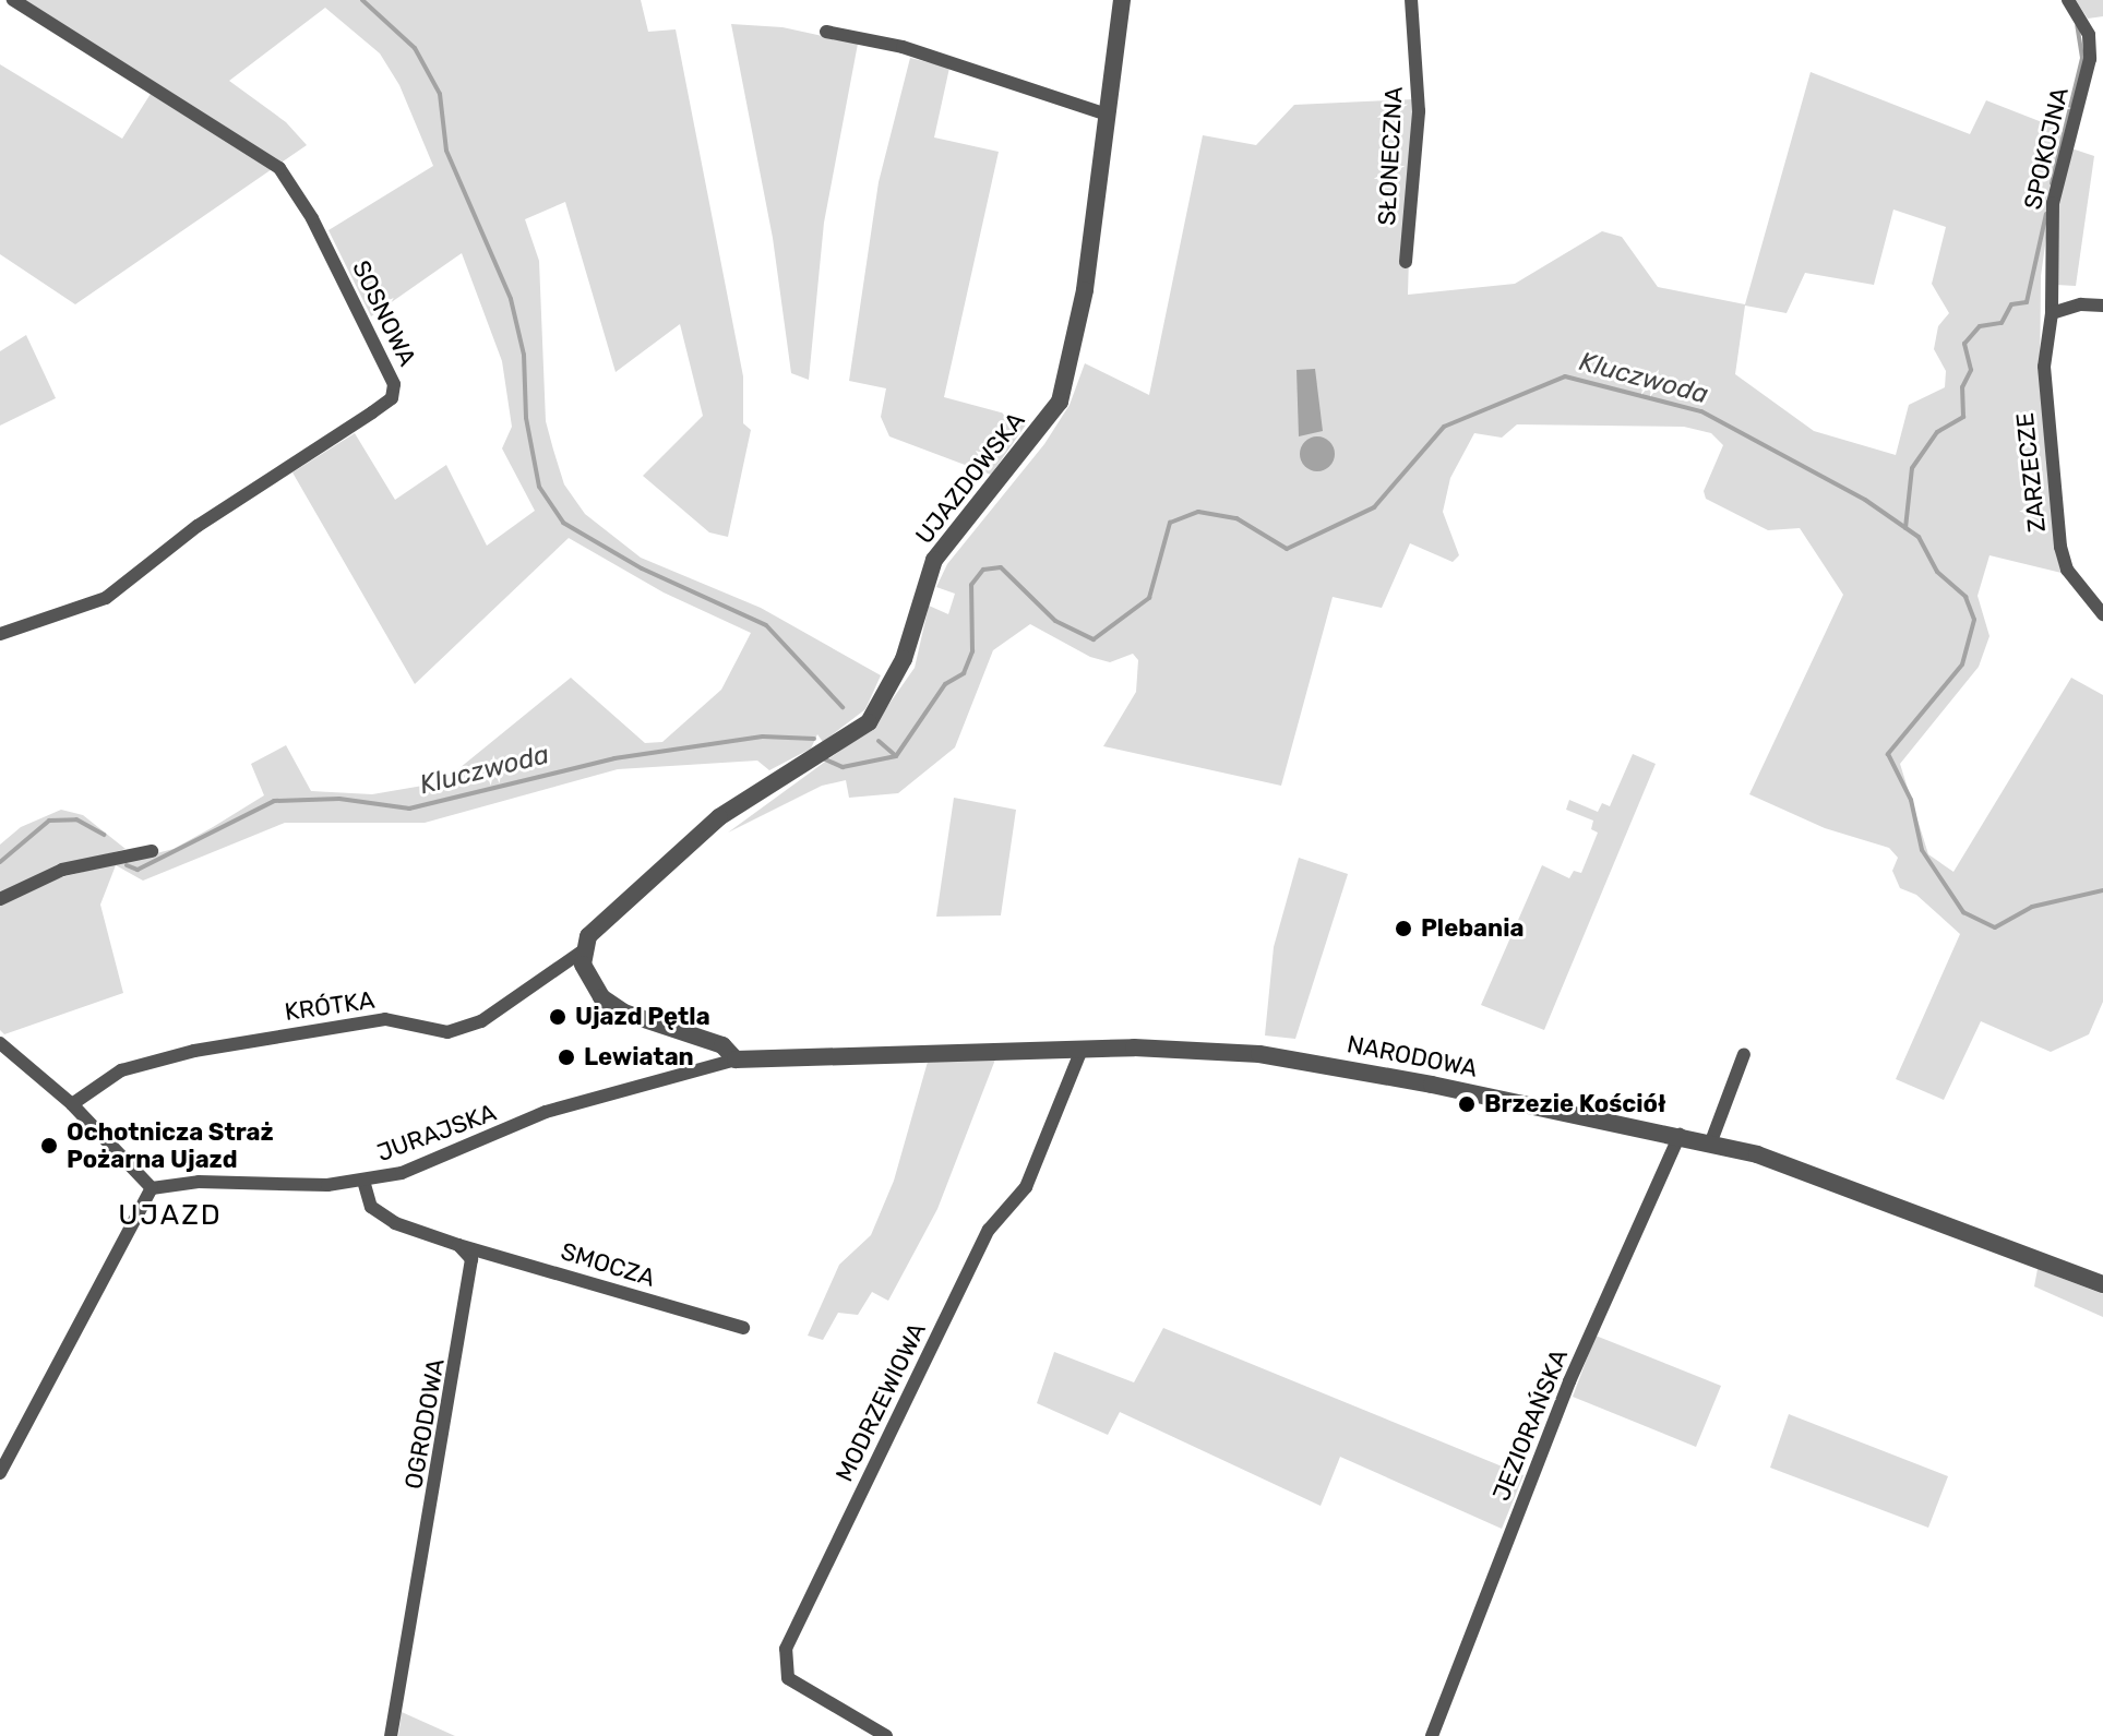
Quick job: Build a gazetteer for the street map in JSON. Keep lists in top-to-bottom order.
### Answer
{
  "streets": {
    "street": [
      "SPOKOJNA",
      "SŁONECZNA",
      "SOSNOWA",
      "ZARZECZE",
      "UJAZDOWSKA",
      "KRÓTKA",
      "NARODOWA",
      "JURAJSKA",
      "SMOCZA",
      "MODRZEWIOWA",
      "OGRODOWA",
      "JEZIORAŃSKA"
    ]
  },
  "crossings": [
    ["SPOKOJNA", "ZARZECZE"],
    ["UJAZDOWSKA", "KRÓTKA"],
    ["NARODOWA", "JURAJSKA"],
    ["NARODOWA", "MODRZEWIOWA"],
    ["NARODOWA", "JEZIORAŃSKA"],
    ["SMOCZA", "OGRODOWA"]
  ],
  "districts": ["UJAZD"],
  "water": ["Kluczwoda"],
  "places": [
    "Plebania",
    "Ujazd Pętla",
    "Lewiatan",
    "Brzezie Kościół",
    "Ochotnicza Straż Pożarna Ujazd"
  ]
}
